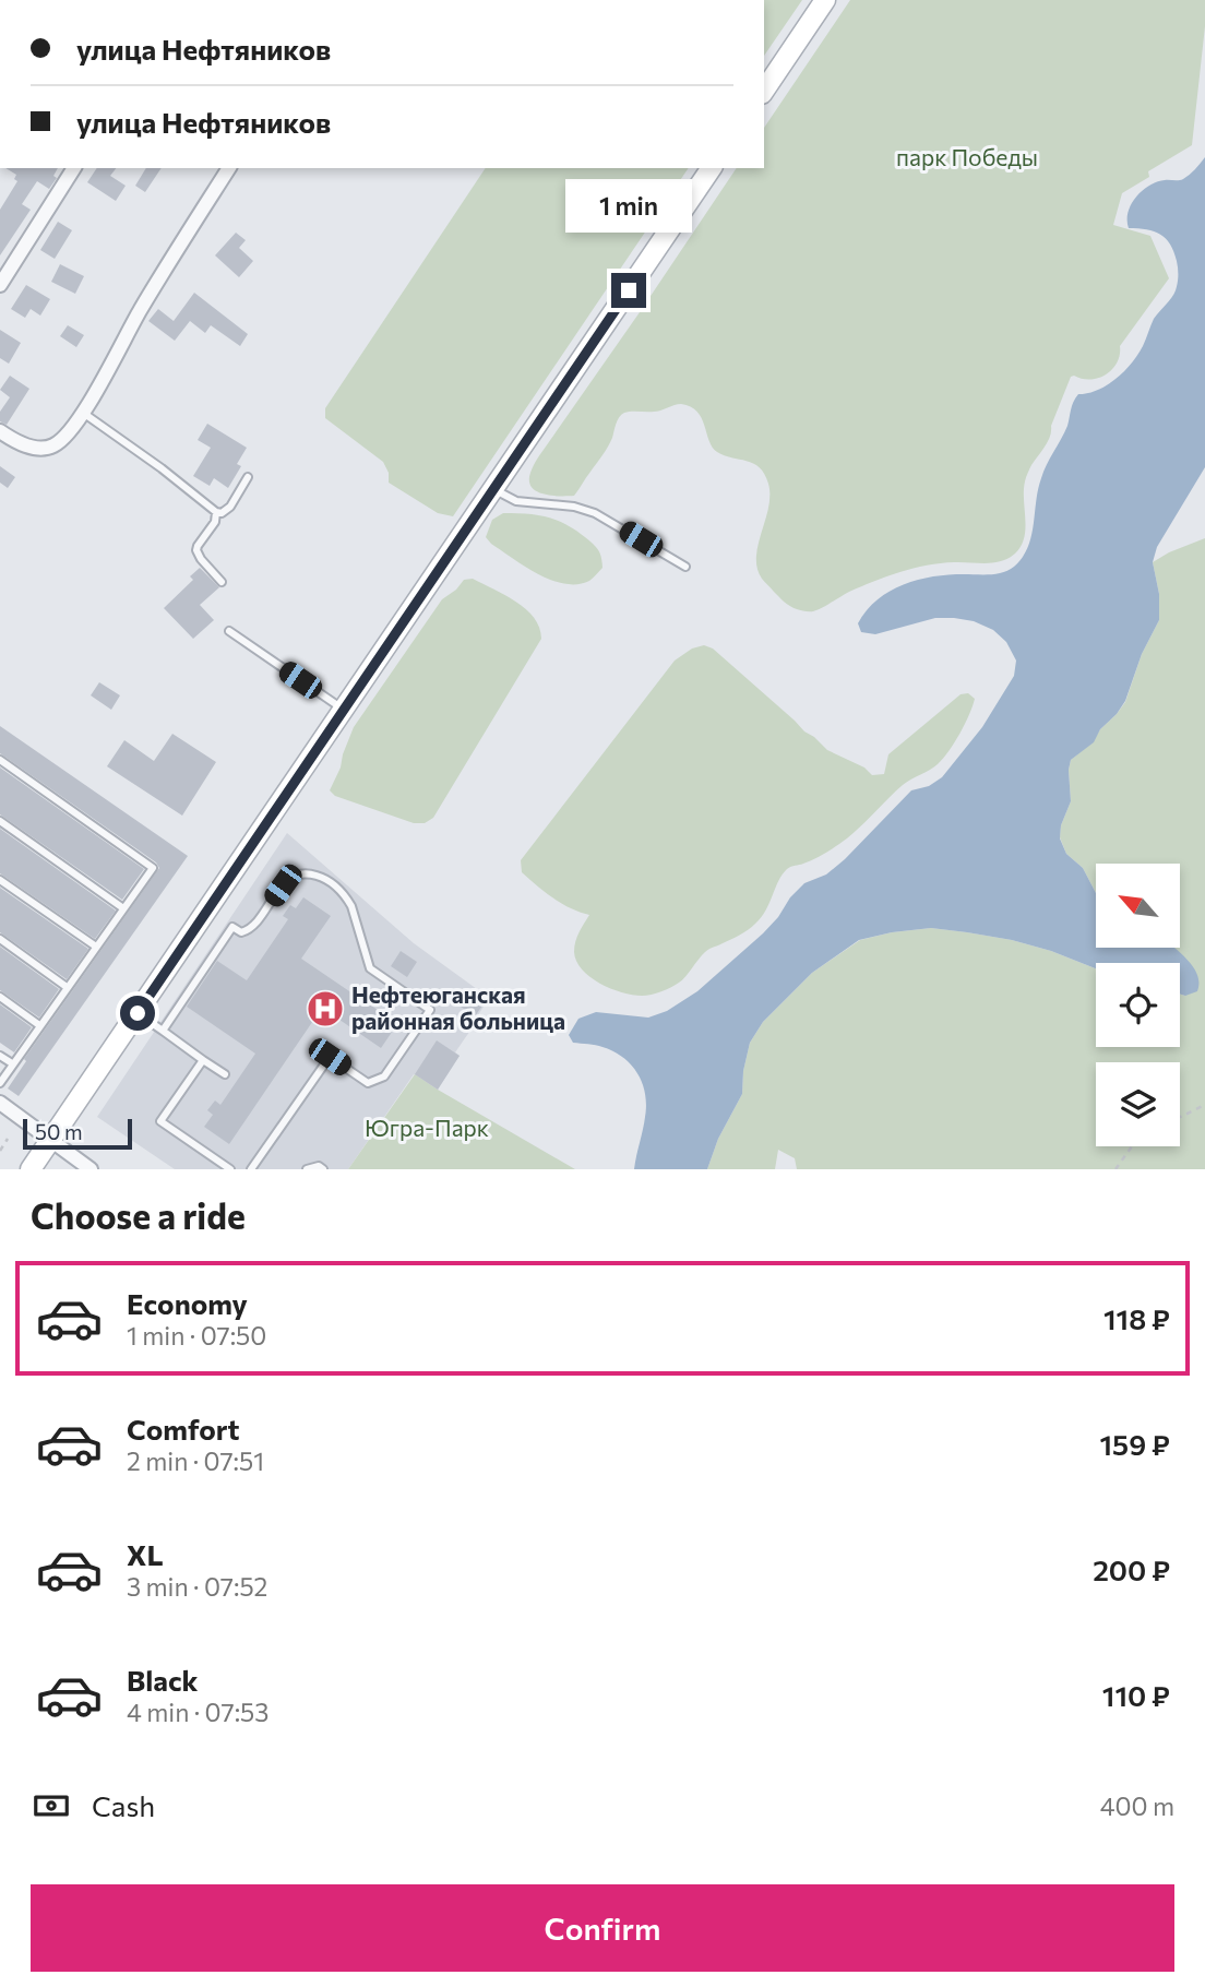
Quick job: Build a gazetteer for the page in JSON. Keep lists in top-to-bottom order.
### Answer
{
  "parks": ["парк Победы", "Югра-Парк"],
  "places": {
    "hospital": ["Нефтеюганская районная больница"]
  },
  "scale_bar": "50 m",
  "north": "top left",
  "page": {
    "banner": ["улица Нефтяников", "улица Нефтяников"],
    "bubble": "1 min",
    "scale": "50 m",
    "heading": "Choose a ride",
    "list": [
      {
        "name": "Economy",
        "note": "1 min · 07:50",
        "value": "118 ₽"
      },
      {
        "name": "Comfort",
        "note": "2 min · 07:51",
        "value": "159 ₽"
      },
      {
        "name": "XL",
        "note": "3 min · 07:52",
        "value": "200 ₽"
      },
      {
        "name": "Black",
        "note": "4 min · 07:53",
        "value": "110 ₽"
      }
    ],
    "pay": ["Cash", "400 m"],
    "buttons": "Confirm"
  }
}
